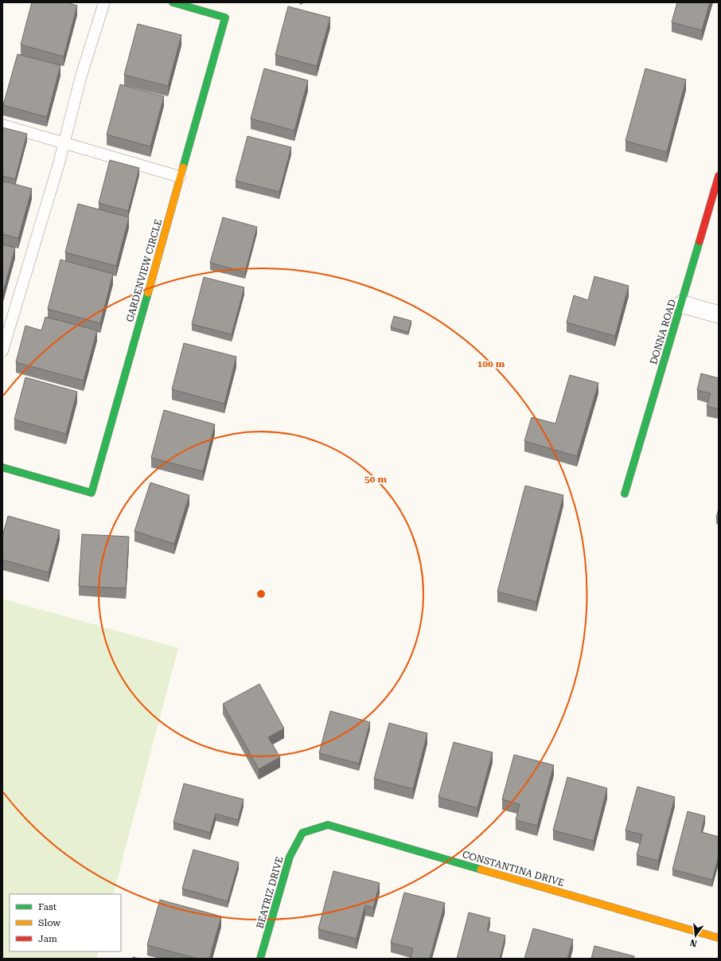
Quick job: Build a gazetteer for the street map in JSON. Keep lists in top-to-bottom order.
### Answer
{
  "streets": {
    "street": [
      "GARDENVIEW CIRCLE",
      "DONNA ROAD",
      "CONSTANTINA DRIVE",
      "BEATRIZ DRIVE"
    ]
  },
  "crossings": [
    ["CONSTANTINA DRIVE", "BEATRIZ DRIVE"]
  ],
  "legend": ["Fast", "Slow", "Jam"],
  "north": "bottom",
  "rings": ["100 m", "50 m"]
}
